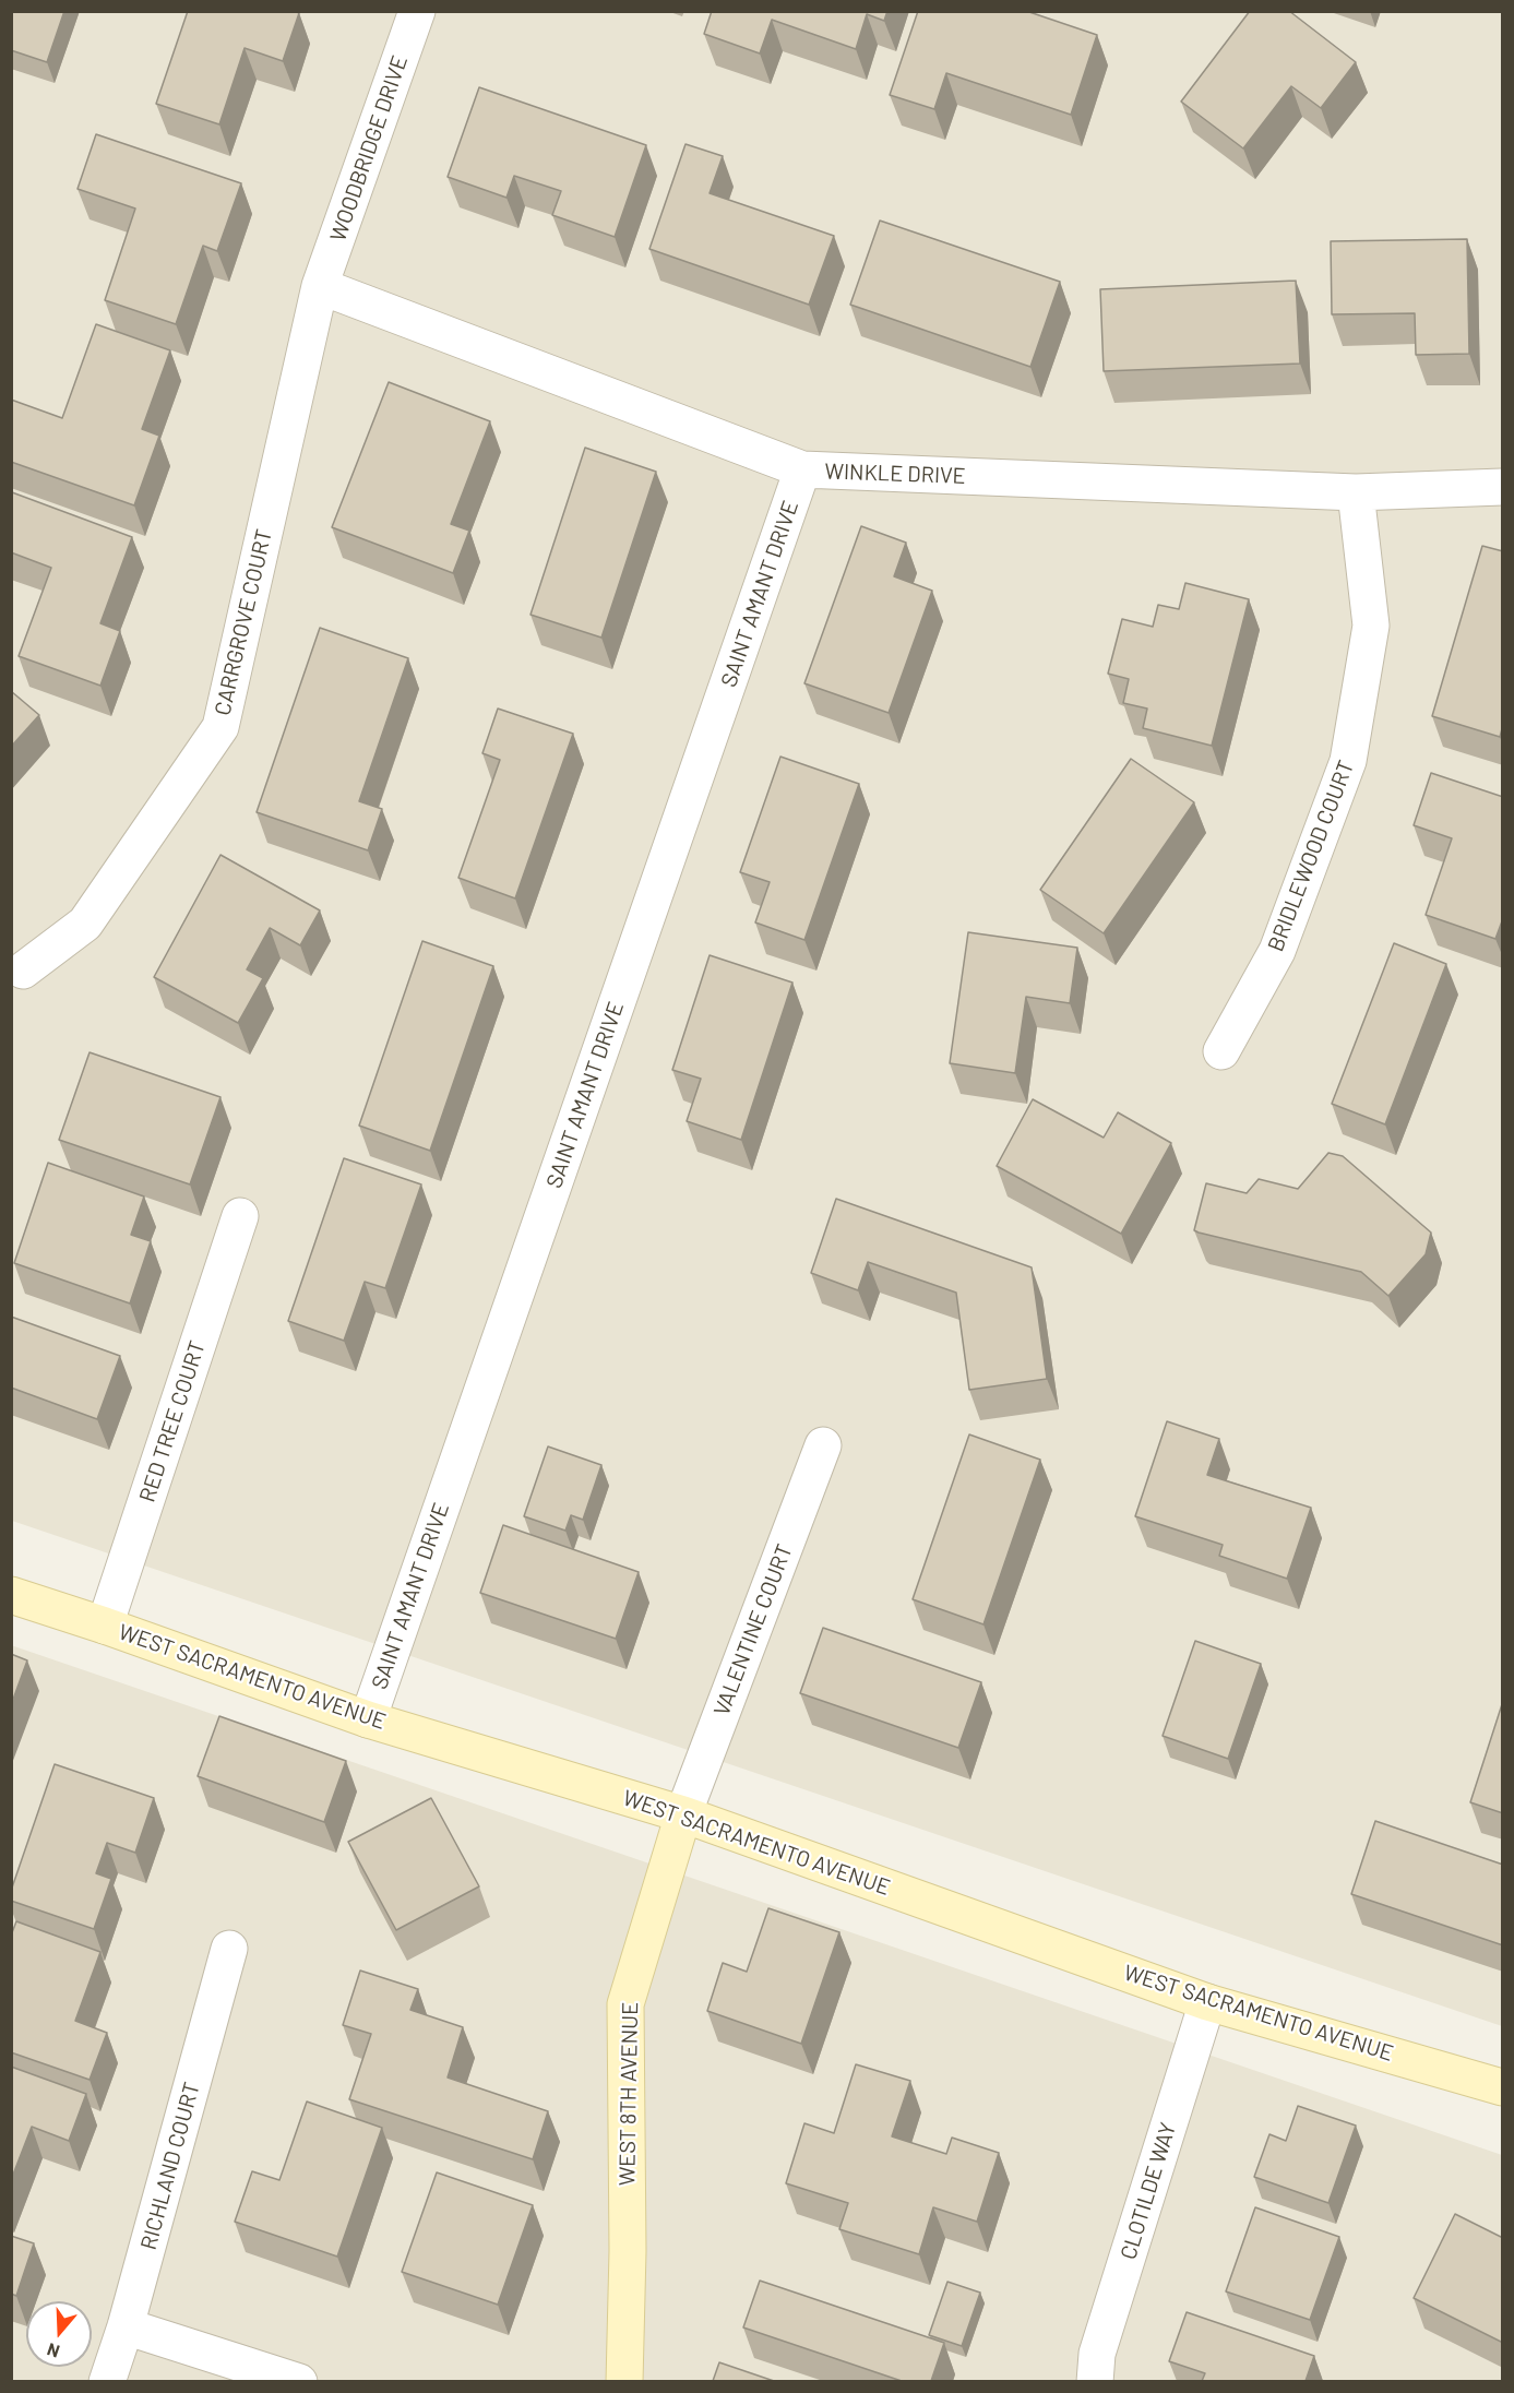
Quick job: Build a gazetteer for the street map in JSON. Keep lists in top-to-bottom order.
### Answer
{
  "streets": {
    "street": [
      "WOODBRIDGE DRIVE",
      "WINKLE DRIVE",
      "SAINT AMANT DRIVE",
      "CARRGROVE COURT",
      "BRIDLEWOOD COURT",
      "RED TREE COURT",
      "VALENTINE COURT",
      "WEST SACRAMENTO AVENUE",
      "WEST 8TH AVENUE",
      "RICHLAND COURT",
      "CLOTILDE WAY"
    ]
  },
  "crossings": [
    ["WOODBRIDGE DRIVE", "WINKLE DRIVE"],
    ["WOODBRIDGE DRIVE", "CARRGROVE COURT"],
    ["WINKLE DRIVE", "SAINT AMANT DRIVE"],
    ["WINKLE DRIVE", "CARRGROVE COURT"],
    ["WINKLE DRIVE", "BRIDLEWOOD COURT"],
    ["SAINT AMANT DRIVE", "WEST SACRAMENTO AVENUE"],
    ["RED TREE COURT", "WEST SACRAMENTO AVENUE"],
    ["VALENTINE COURT", "WEST SACRAMENTO AVENUE"],
    ["VALENTINE COURT", "WEST 8TH AVENUE"],
    ["WEST SACRAMENTO AVENUE", "WEST 8TH AVENUE"],
    ["WEST SACRAMENTO AVENUE", "CLOTILDE WAY"]
  ],
  "north": "bottom"
}
